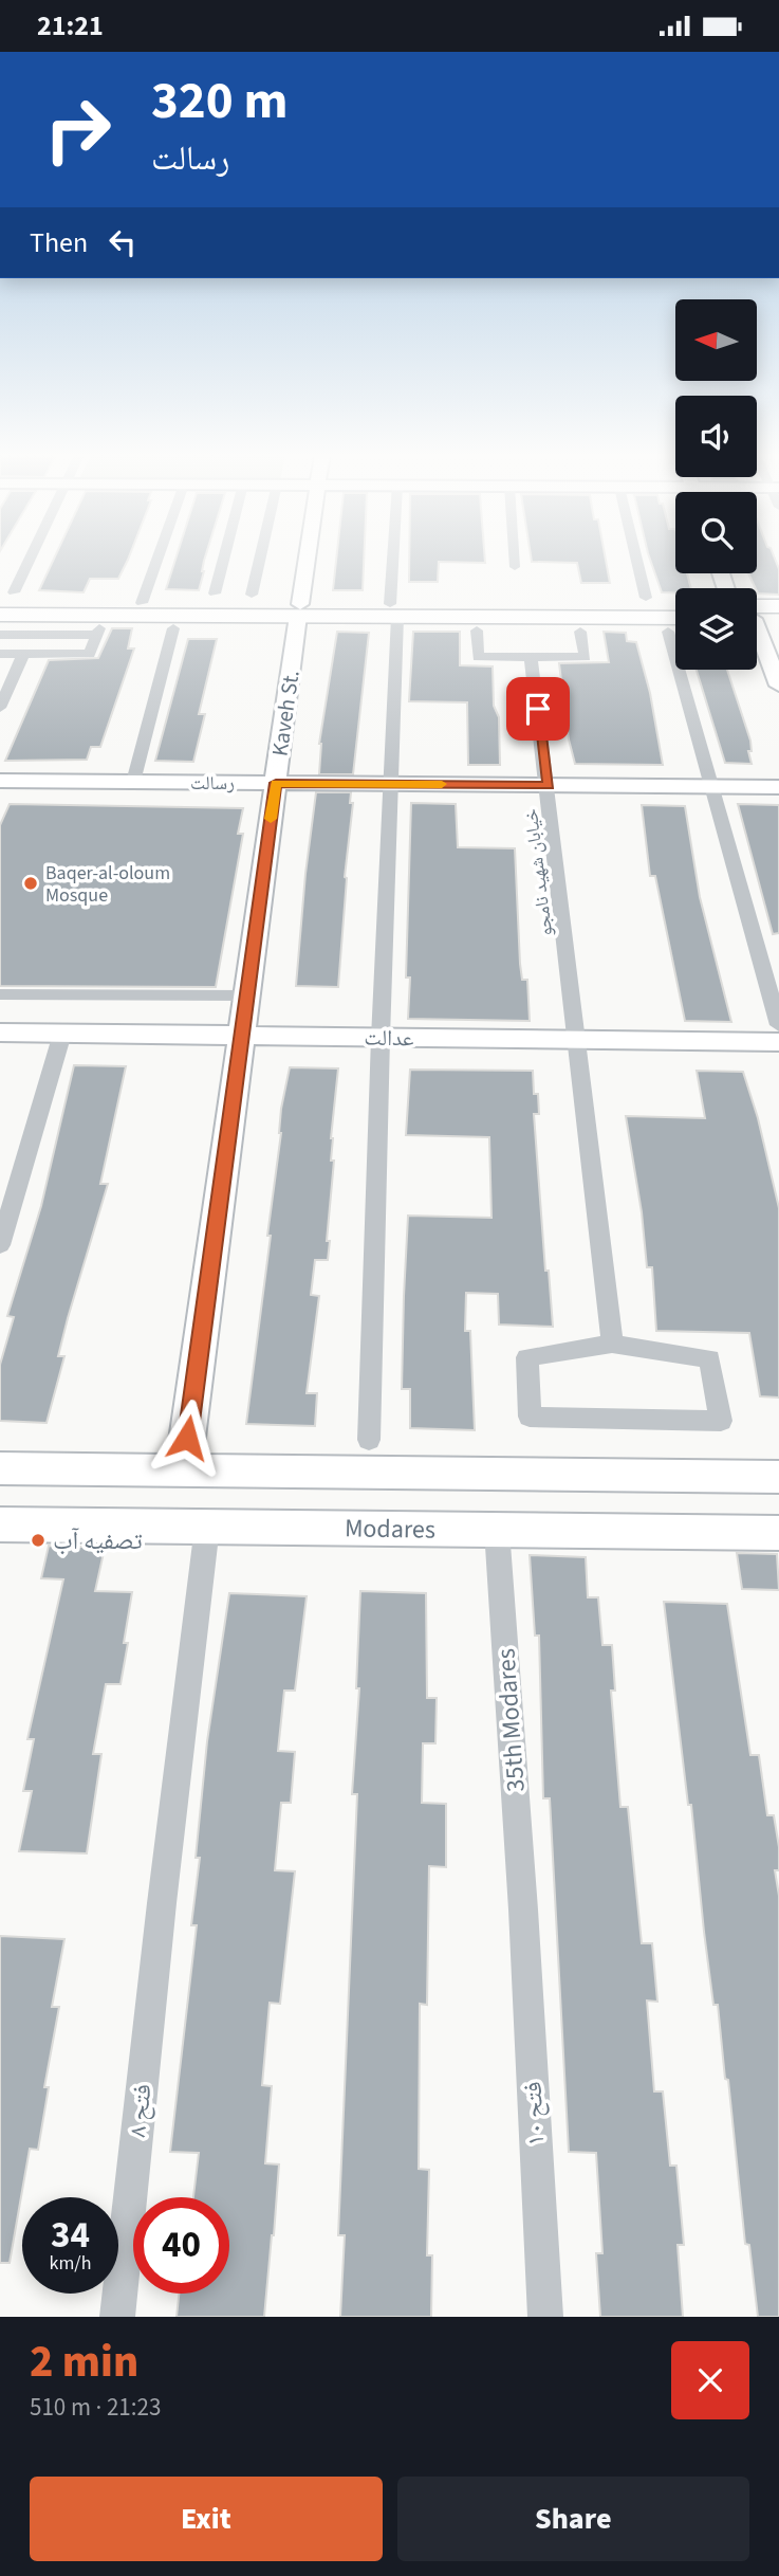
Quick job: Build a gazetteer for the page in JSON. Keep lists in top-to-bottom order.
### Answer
{
  "streets": {
    "street": [
      "Kaveh St.",
      "رسالت",
      "خیابان شهید نامجو",
      "عدالت",
      "Modares",
      "35th Modares",
      "فتح ۸",
      "فتح ۱۰"
    ]
  },
  "crossings": [
    ["Kaveh St.", "رسالت"],
    ["Kaveh St.", "عدالت"],
    ["رسالت", "خیابان شهید نامجو"],
    ["خیابان شهید نامجو", "عدالت"],
    ["Modares", "35th Modares"],
    ["Modares", "فتح ۸"],
    ["35th Modares", "فتح ۱۰"]
  ],
  "places": ["Baqer-al-oloum Mosque", "تصفیه آب"],
  "north": "left",
  "page": {
    "status": "21:21",
    "turn": ["320 m", "رسالت"],
    "then": "Then",
    "speed": "34 km/h",
    "limit": "40",
    "heading": ["2 min", "510 m · 21:23"],
    "buttons": ["Exit", "Share"]
  }
}
